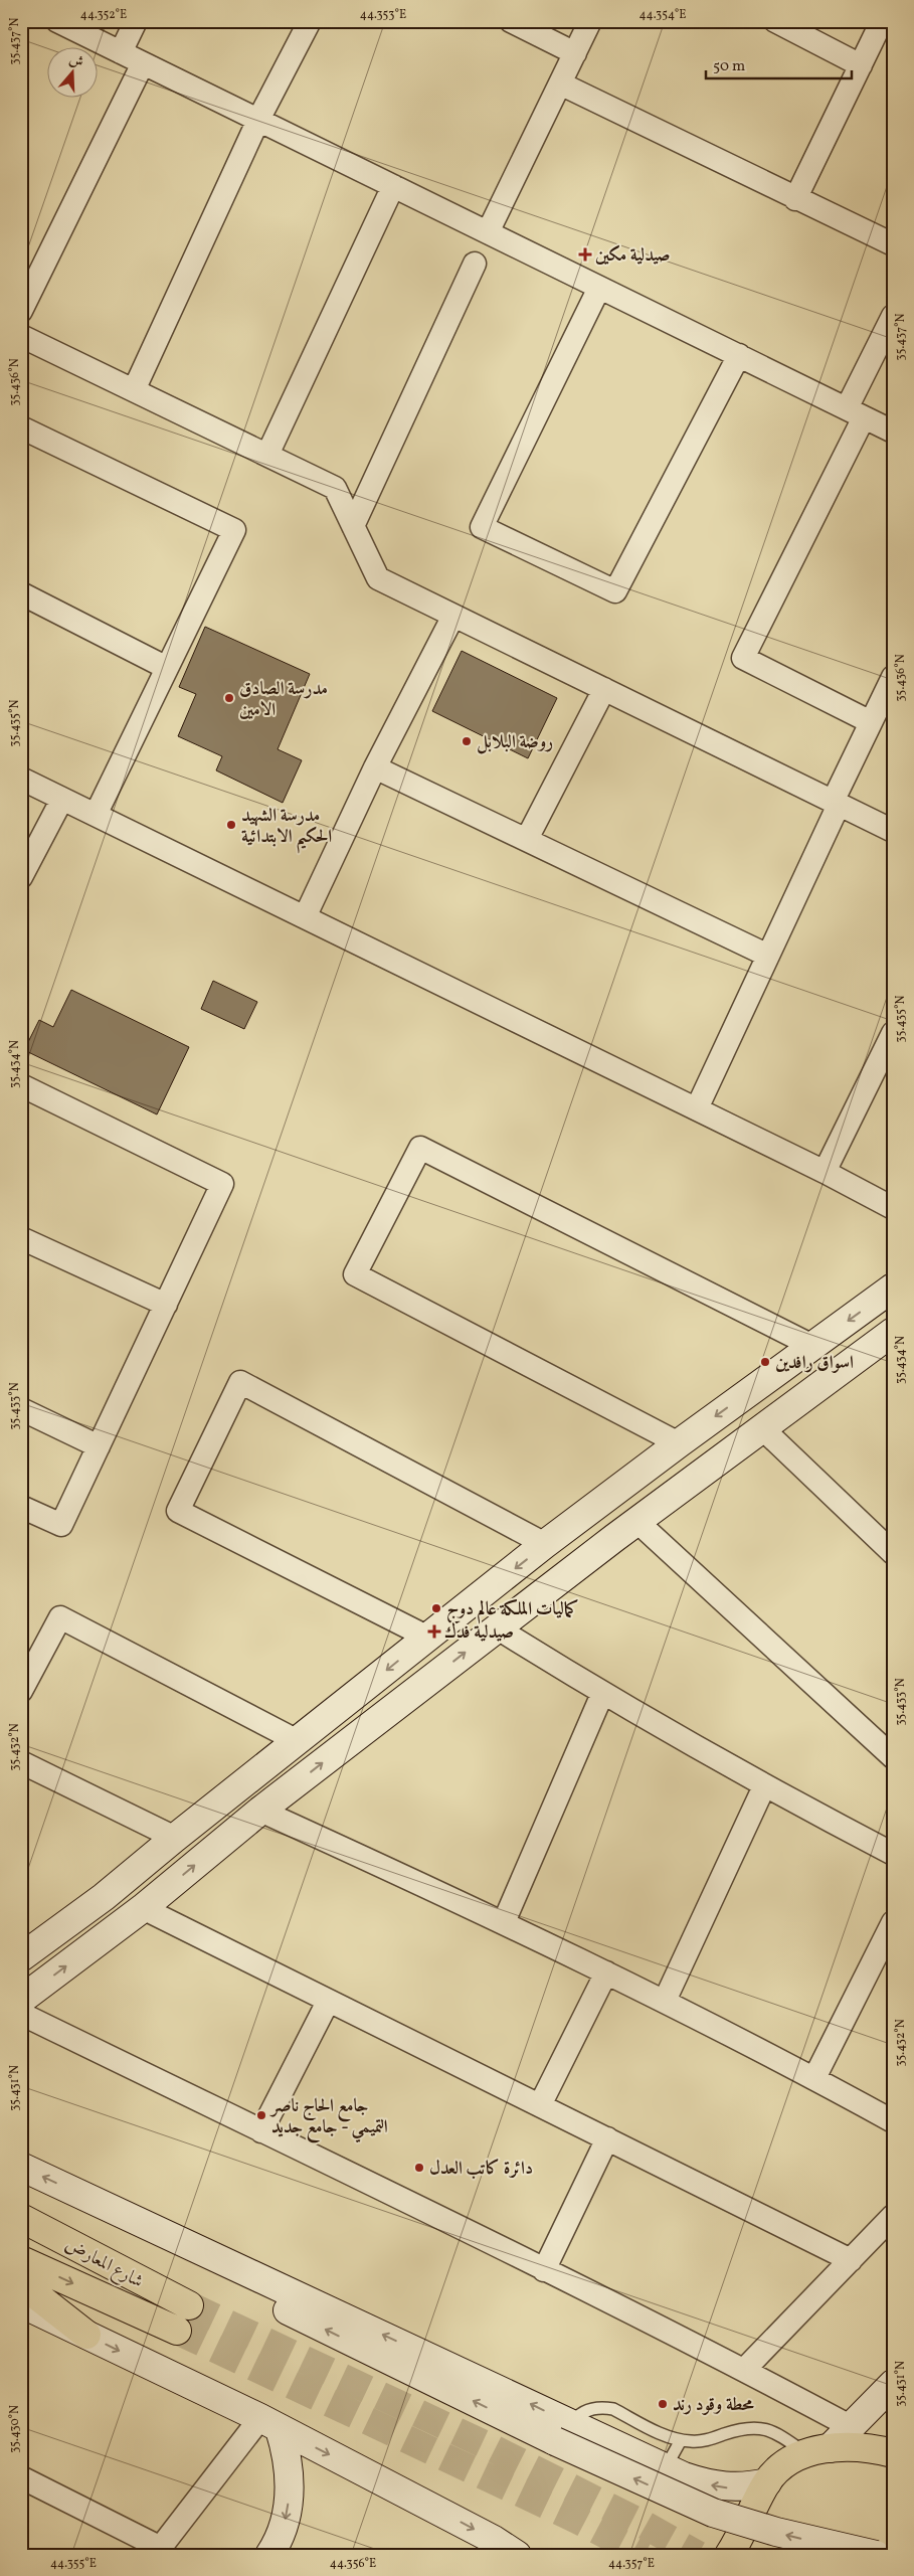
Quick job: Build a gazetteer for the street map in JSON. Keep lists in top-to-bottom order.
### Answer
{
  "streets": {
    "main road": ["شارع المعارض"]
  },
  "places": {
    "health": ["صيدلية مكين", "صيدلية فدك"],
    "other": [
      "مدرسة الصادق الامين",
      "روضة البلابل",
      "مدرسة الشهيد الحكيم الابتدائية",
      "اسواق رافدين",
      "كماليات الملكة عالم دوج",
      "جامع الحاج ناصر التميمي - جامع جديد",
      "دائرة كاتب العدل",
      "محطة وقود رند"
    ]
  },
  "scale_bar": "50 m",
  "north": "top",
  "coordinates": [
    "44.352°E",
    "44.353°E",
    "44.354°E",
    "35.437°N",
    "35.436°N",
    "35.435°N",
    "35.434°N",
    "35.433°N",
    "35.432°N",
    "35.431°N",
    "35.430°N",
    "44.355°E",
    "44.356°E",
    "44.357°E"
  ]
}
